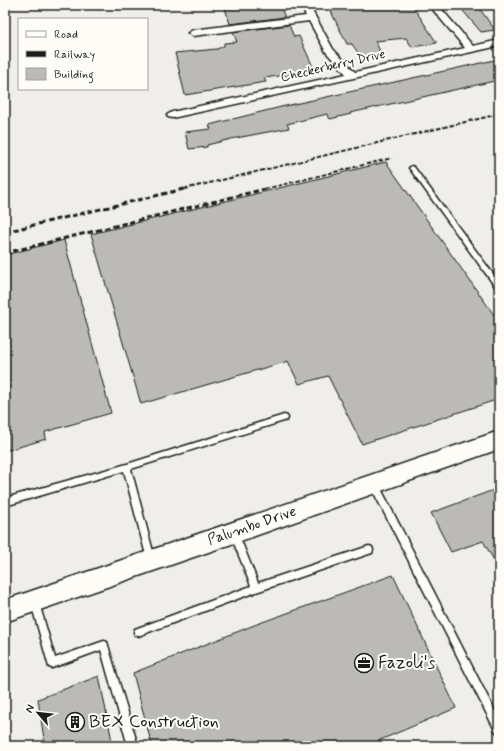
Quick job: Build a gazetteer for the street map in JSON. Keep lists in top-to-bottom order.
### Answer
{
  "streets": {
    "street": ["Checkerberry Drive", "Palumbo Drive"]
  },
  "places": {
    "office": ["Fazoli's"],
    "building": ["BEX Construction"]
  },
  "legend": ["Road", "Railway", "Building"],
  "north": "top left"
}
